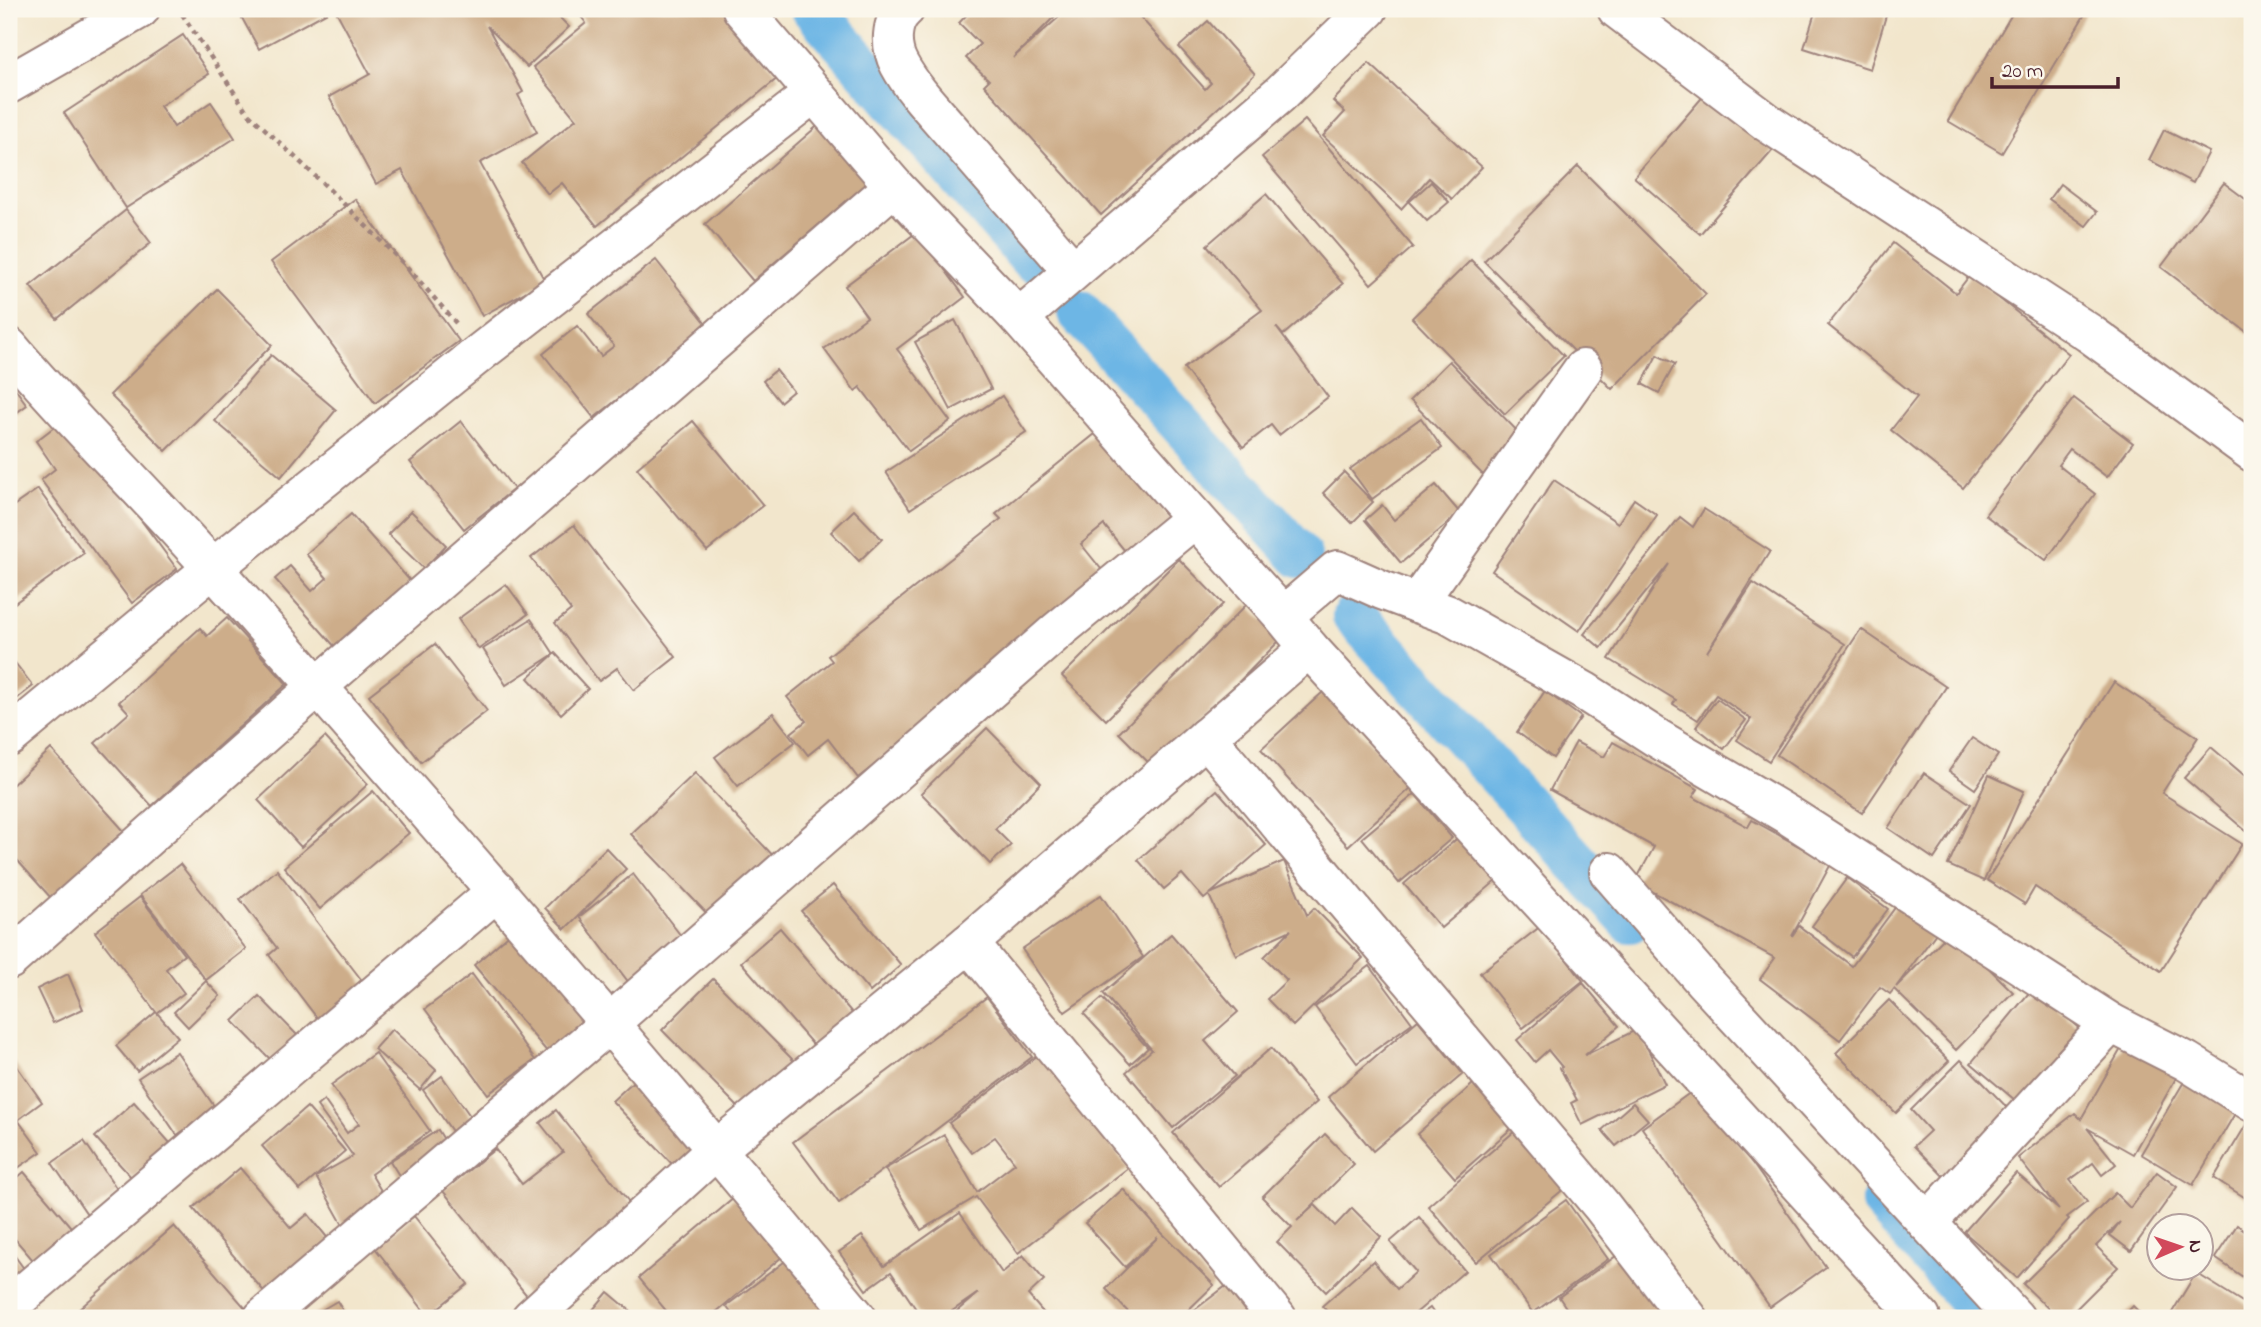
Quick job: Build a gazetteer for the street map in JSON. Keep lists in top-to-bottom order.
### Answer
{
  "scale_bar": "20 m",
  "north": "right"
}
